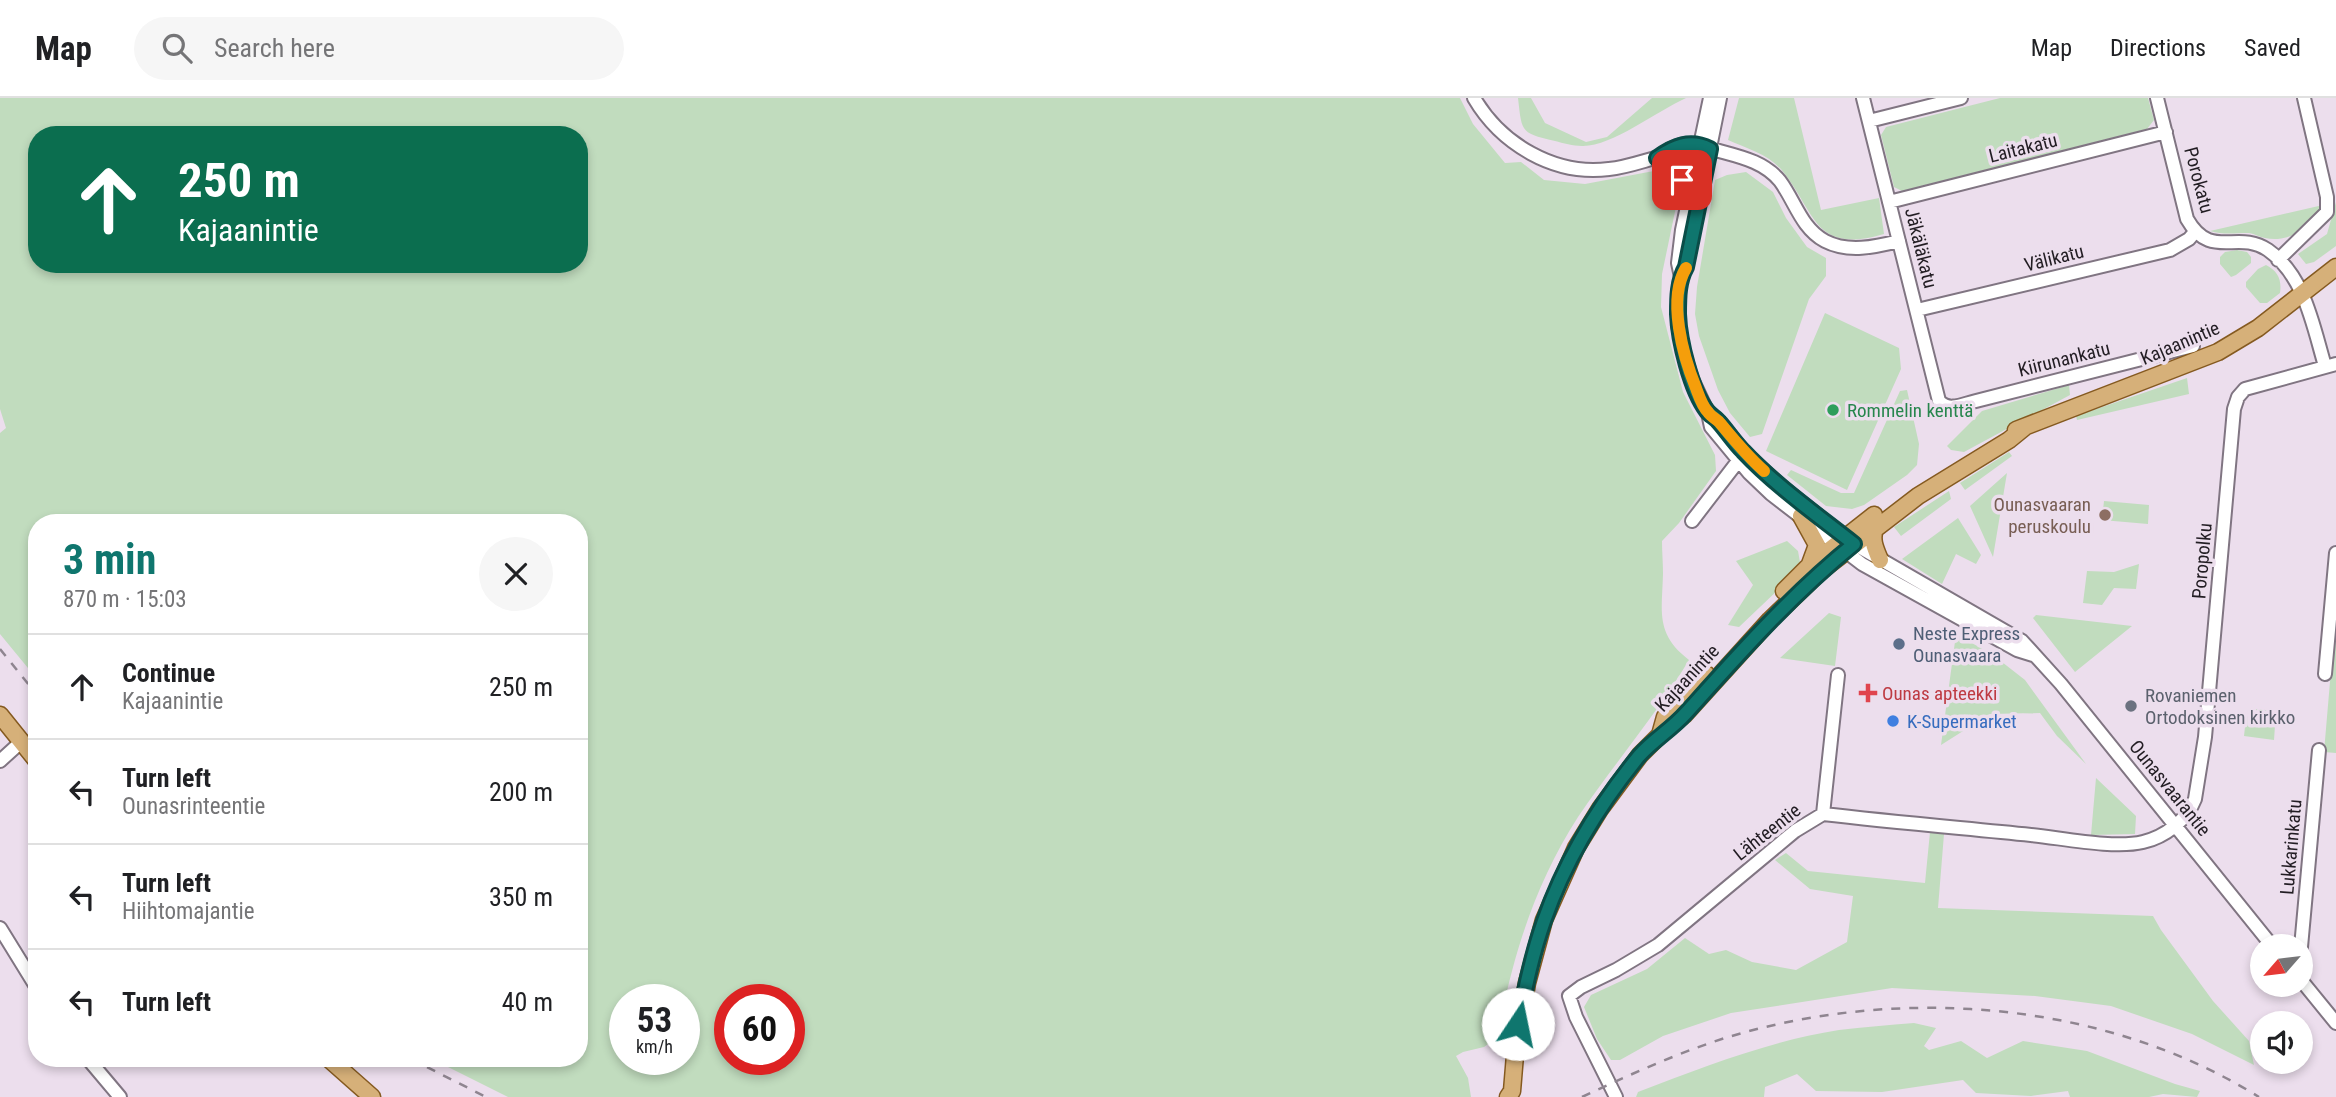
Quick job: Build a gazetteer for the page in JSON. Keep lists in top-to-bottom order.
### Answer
{
  "streets": {
    "main road": ["Kajaanintie"],
    "street": [
      "Laitakatu",
      "Porokatu",
      "Jäkäläkatu",
      "Välikatu",
      "Kiirunankatu",
      "Poropolku",
      "Ounasvaarantie",
      "Lähteentie",
      "Lukkarinkatu"
    ]
  },
  "crossings": [
    ["Laitakatu", "Porokatu"],
    ["Laitakatu", "Jäkäläkatu"],
    ["Porokatu", "Välikatu"],
    ["Porokatu", "Kajaanintie"],
    ["Porokatu", "Poropolku"],
    ["Jäkäläkatu", "Välikatu"],
    ["Jäkäläkatu", "Kiirunankatu"],
    ["Kajaanintie", "Ounasvaarantie"],
    ["Poropolku", "Ounasvaarantie"],
    ["Poropolku", "Lähteentie"],
    ["Ounasvaarantie", "Lähteentie"]
  ],
  "places": {
    "other": [
      "Rommelin kenttä",
      "Ounasvaaran peruskoulu",
      "Neste Express Ounasvaara",
      "Rovaniemen Ortodoksinen kirkko",
      "K-Supermarket"
    ],
    "health": ["Ounas apteekki"]
  },
  "north": "bottom left",
  "page": {
    "header": "Map",
    "search": "Search here",
    "nav": ["Map", "Directions", "Saved"],
    "turn": ["250 m", "Kajaanintie"],
    "heading": ["3 min", "870 m · 15:03"],
    "list": [
      {
        "name": "Continue",
        "note": "Kajaanintie",
        "value": "250 m"
      },
      {
        "name": "Turn left",
        "note": "Ounasrinteentie",
        "value": "200 m"
      },
      {
        "name": "Turn left",
        "note": "Hiihtomajantie",
        "value": "350 m"
      },
      {
        "name": "Turn left",
        "value": "40 m"
      }
    ],
    "speed": "53 km/h",
    "limit": "60"
  }
}
